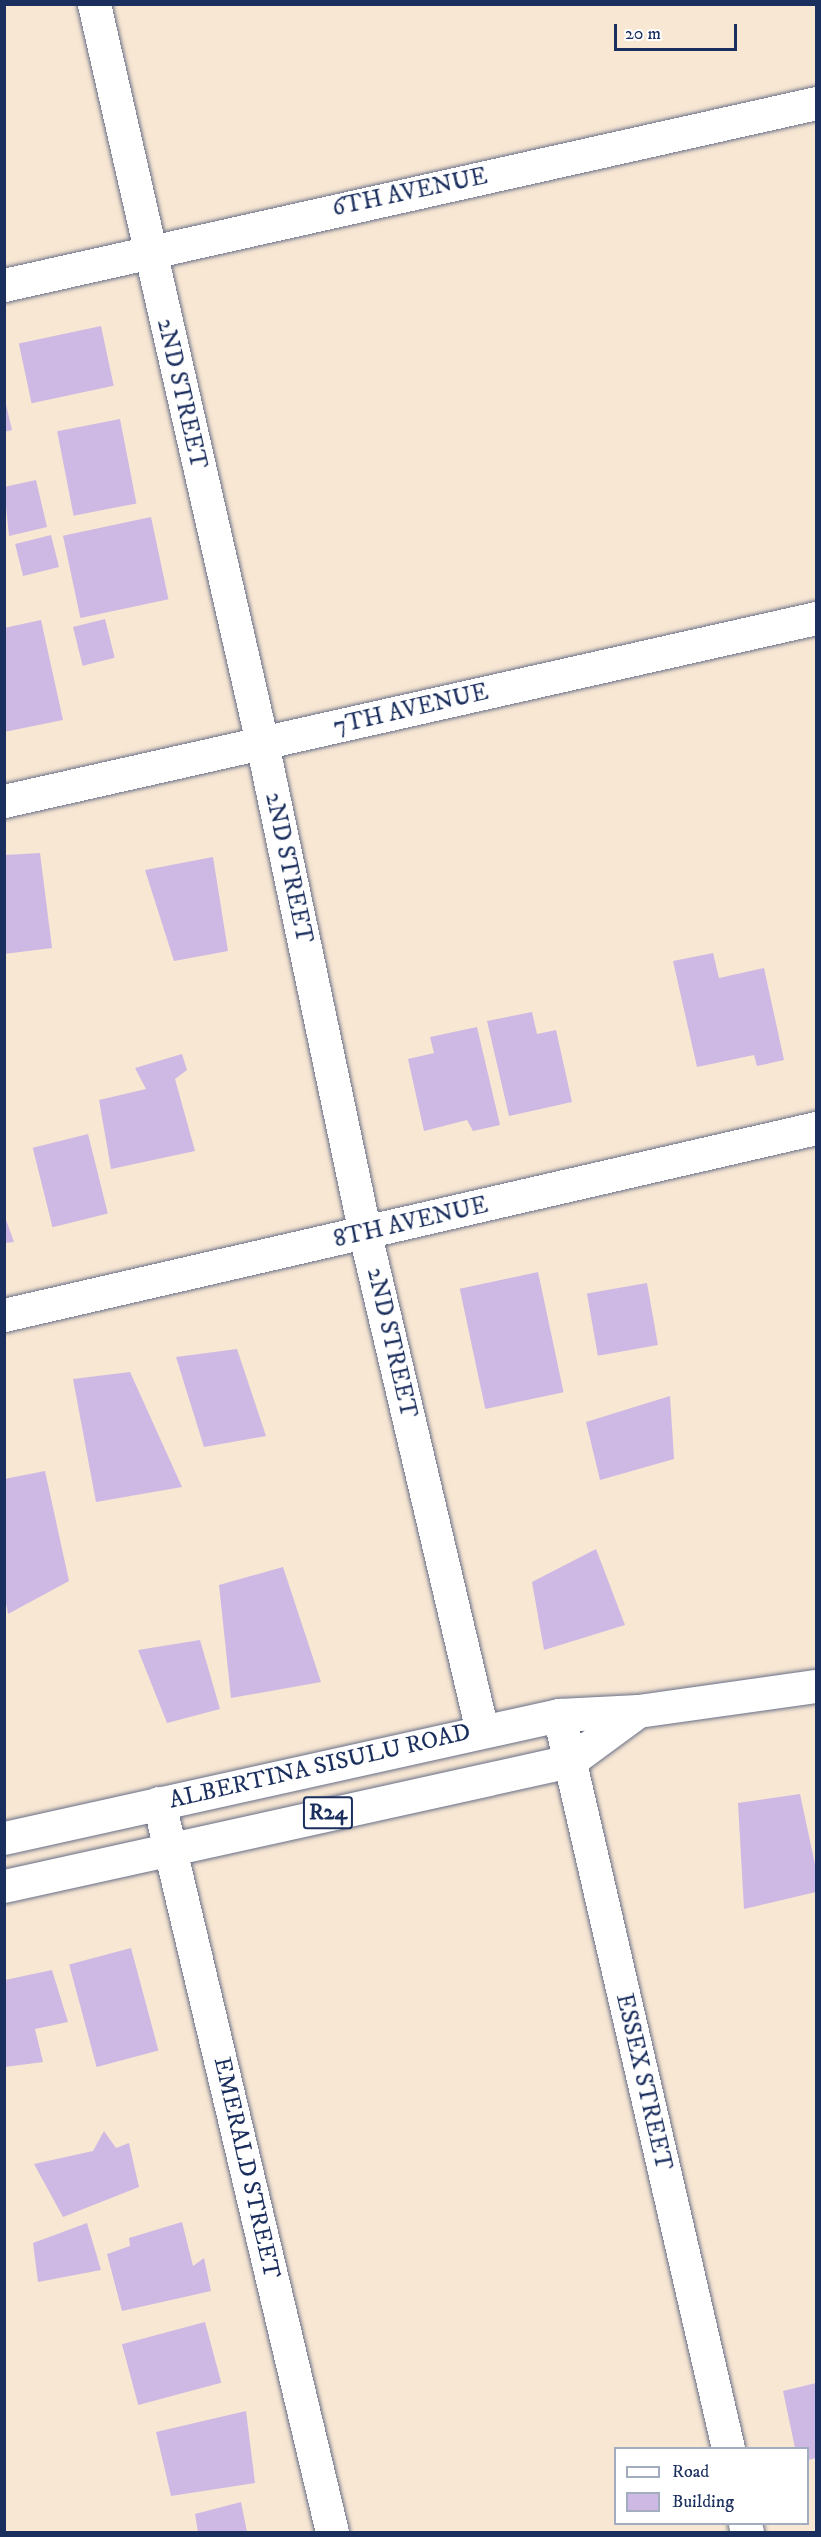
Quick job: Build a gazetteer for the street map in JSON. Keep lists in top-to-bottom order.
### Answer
{
  "streets": {
    "street": [
      "6TH AVENUE",
      "2ND STREET",
      "7TH AVENUE",
      "8TH AVENUE",
      "ALBERTINA SISULU ROAD",
      "R24",
      "ESSEX STREET",
      "EMERALD STREET"
    ]
  },
  "crossings": [
    ["6TH AVENUE", "2ND STREET"],
    ["2ND STREET", "7TH AVENUE"],
    ["2ND STREET", "8TH AVENUE"],
    ["2ND STREET", "ALBERTINA SISULU ROAD"],
    ["ALBERTINA SISULU ROAD", "ESSEX STREET"],
    ["ALBERTINA SISULU ROAD", "EMERALD STREET"]
  ],
  "legend": ["Road", "Building"],
  "scale_bar": "20 m"
}
